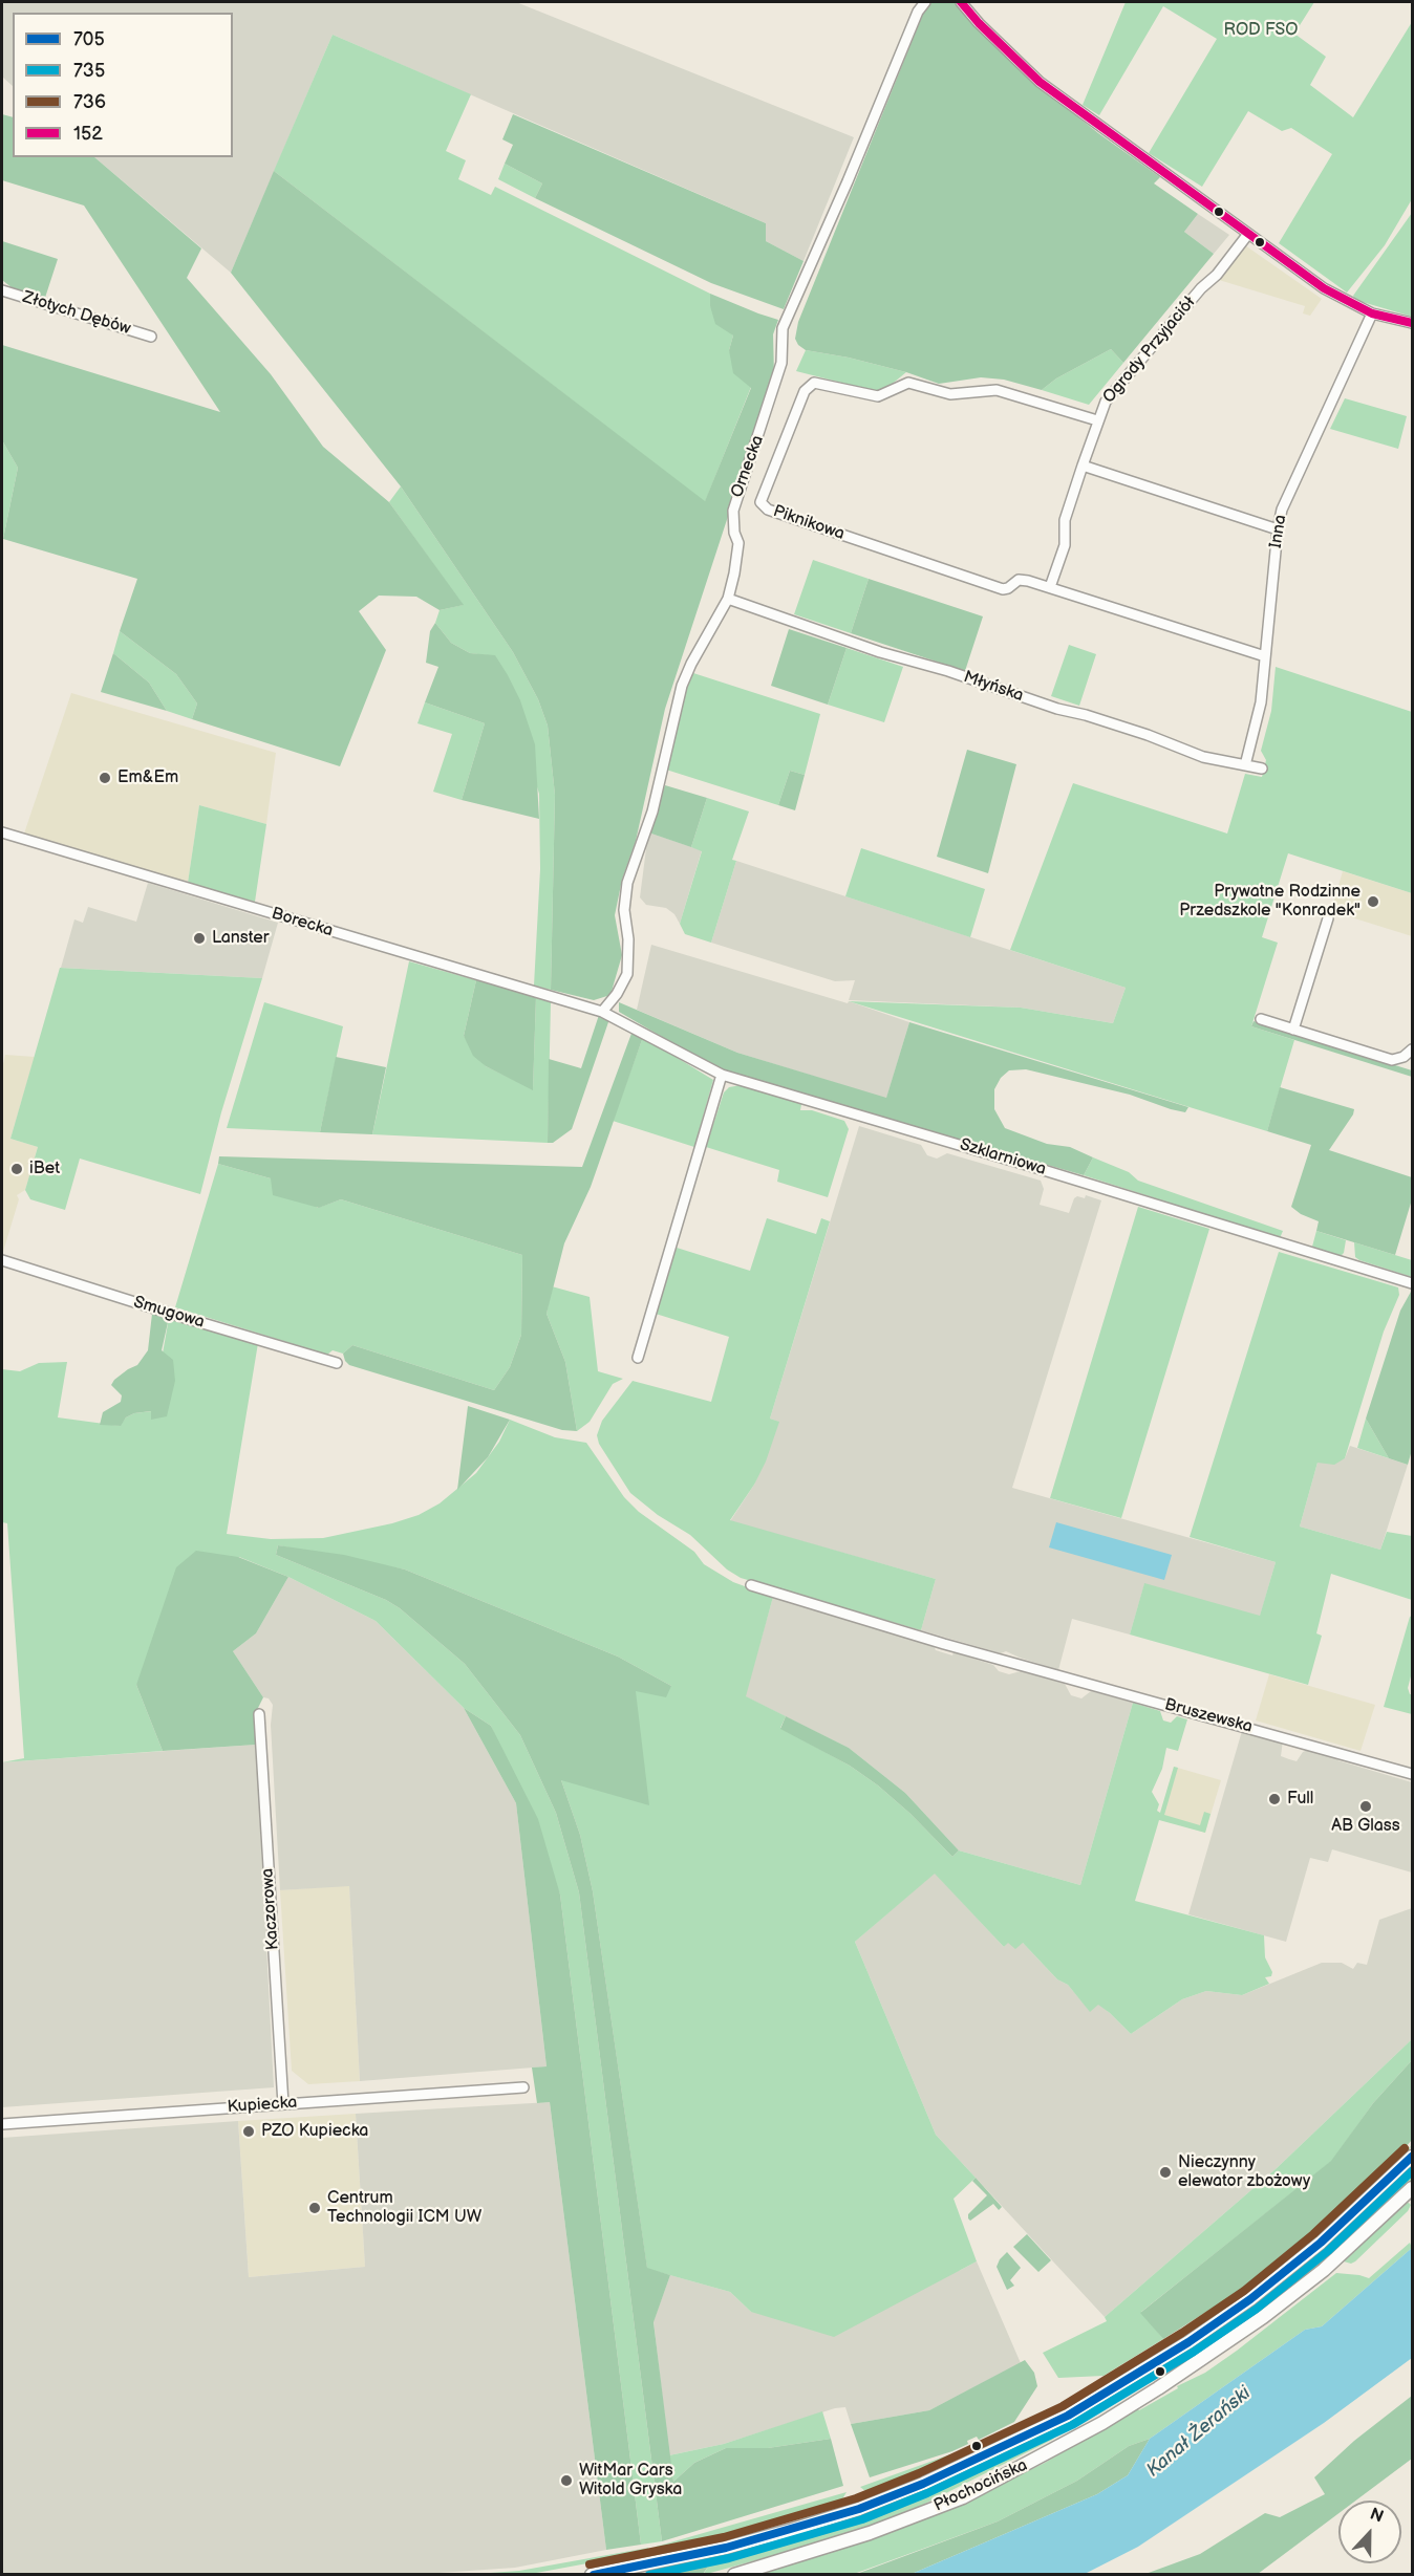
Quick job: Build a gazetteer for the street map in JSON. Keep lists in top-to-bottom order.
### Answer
{
  "streets": {
    "main road": ["Płochocińska"],
    "street": [
      "Złotych Dębów",
      "Ogrody Przyjaciół",
      "Ornecka",
      "Piknikowa",
      "Inna",
      "Młyńska",
      "Borecka",
      "Szklarniowa",
      "Smugowa",
      "Bruszewska",
      "Kaczorowa",
      "Kupiecka"
    ]
  },
  "crossings": [
    ["Ogrody Przyjaciół", "Piknikowa"],
    ["Ornecka", "Młyńska"],
    ["Ornecka", "Borecka"],
    ["Ornecka", "Szklarniowa"],
    ["Piknikowa", "Inna"],
    ["Inna", "Młyńska"],
    ["Borecka", "Szklarniowa"],
    ["Kaczorowa", "Kupiecka"]
  ],
  "water": ["Kanał Żerański"],
  "parks": ["ROD FSO"],
  "places": [
    "Em&Em",
    "Prywatne Rodzinne Przedszkole \"Konradek\"",
    "Lanster",
    "iBet",
    "Full",
    "AB Glass",
    "PZO Kupiecka",
    "Nieczynny elewator zbożowy",
    "Centrum Technologii ICM UW",
    "WitMar Cars Witold Gryska"
  ],
  "lines": [
    "transit line 152",
    "transit line 736",
    "transit line 705",
    "transit line 735"
  ],
  "legend": [
    "705",
    "735",
    "736",
    "152"
  ],
  "north": "top"
}
